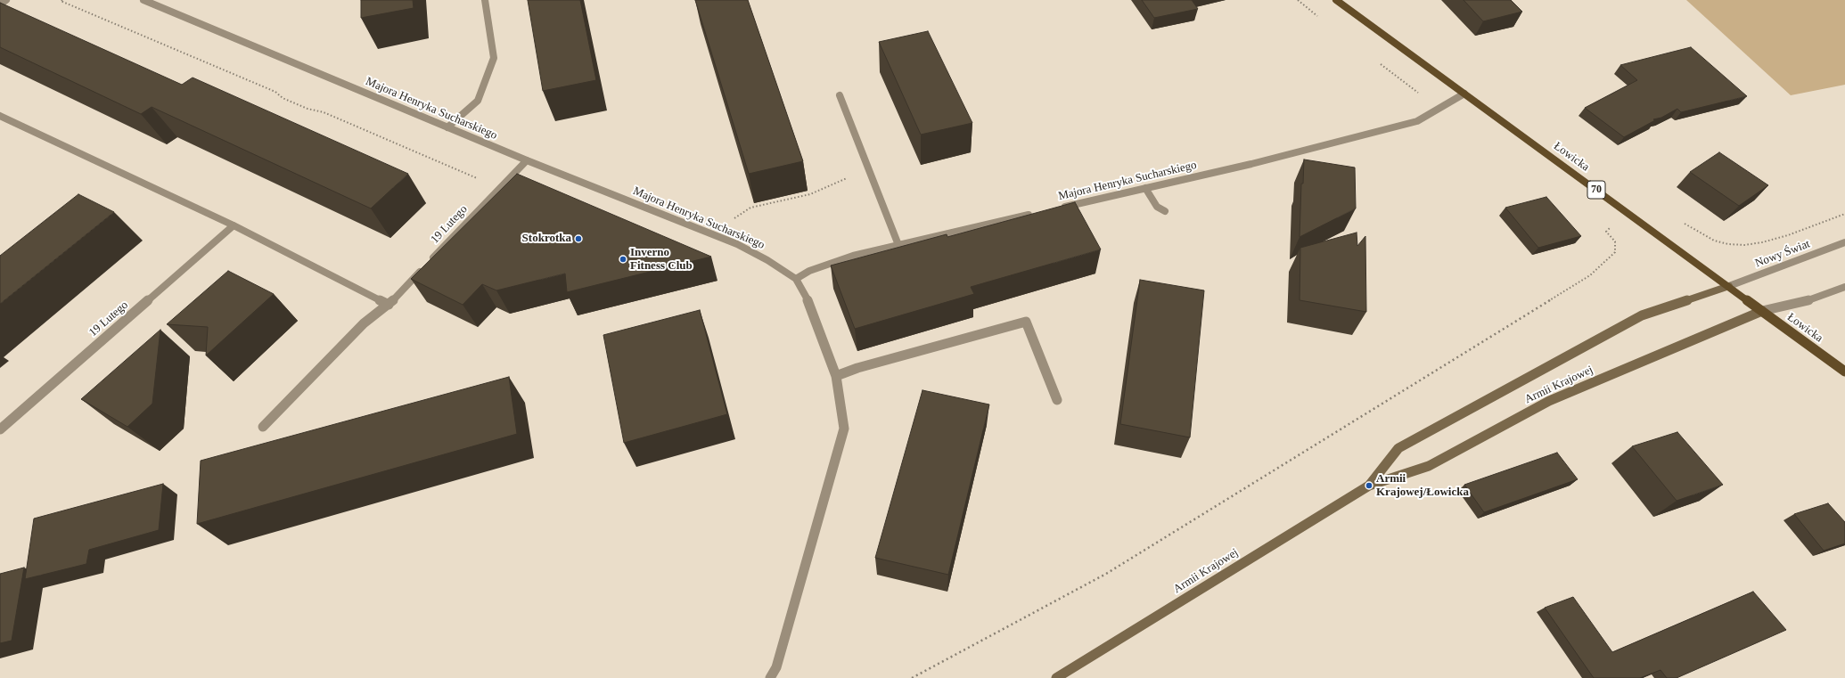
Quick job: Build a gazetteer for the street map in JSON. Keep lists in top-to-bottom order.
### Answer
{
  "streets": {
    "main road": ["Łowicka", "70"],
    "street": [
      "Majora Henryka Sucharskiego",
      "19 Lutego",
      "Nowy Świat",
      "Armii Krajowej"
    ]
  },
  "crossings": [
    ["Majora Henryka Sucharskiego", "Łowicka"],
    ["Majora Henryka Sucharskiego", "19 Lutego"],
    ["Łowicka", "Nowy Świat"],
    ["Łowicka", "Armii Krajowej"],
    ["Nowy Świat", "Armii Krajowej"]
  ],
  "places": ["Stokrotka", "Inverno Fitness Club", "Armii Krajowej/Łowicka"]
}
